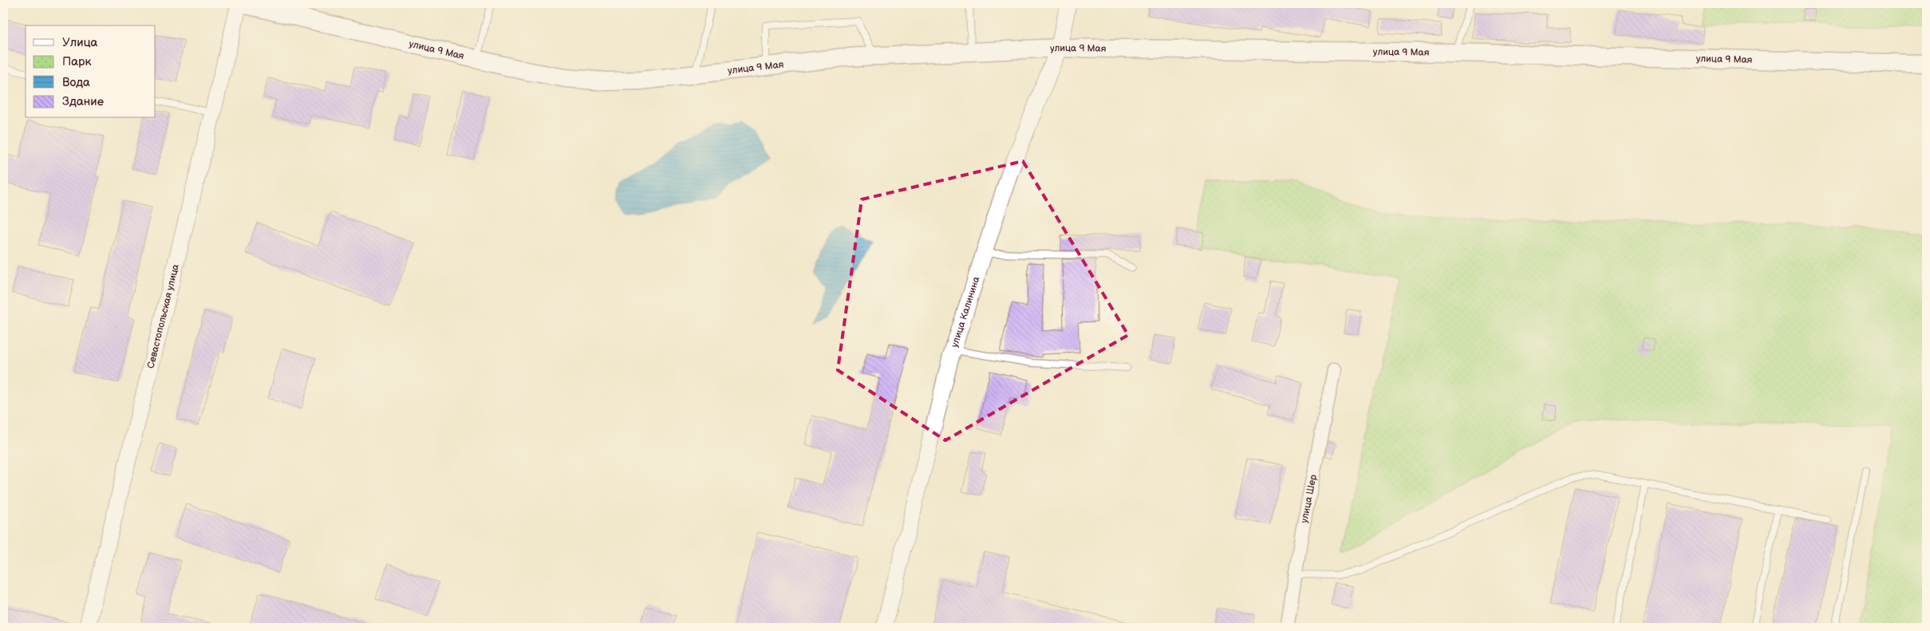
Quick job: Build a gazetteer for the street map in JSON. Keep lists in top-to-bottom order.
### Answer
{
  "streets": {
    "main road": ["улица 9 Мая"],
    "street": ["улица Калинина", "Севастопольская улица", "улица Шер"]
  },
  "crossings": [
    ["улица 9 Мая", "улица Калинина"],
    ["улица 9 Мая", "Севастопольская улица"]
  ],
  "legend": [
    "Улица",
    "Парк",
    "Вода",
    "Здание"
  ]
}
